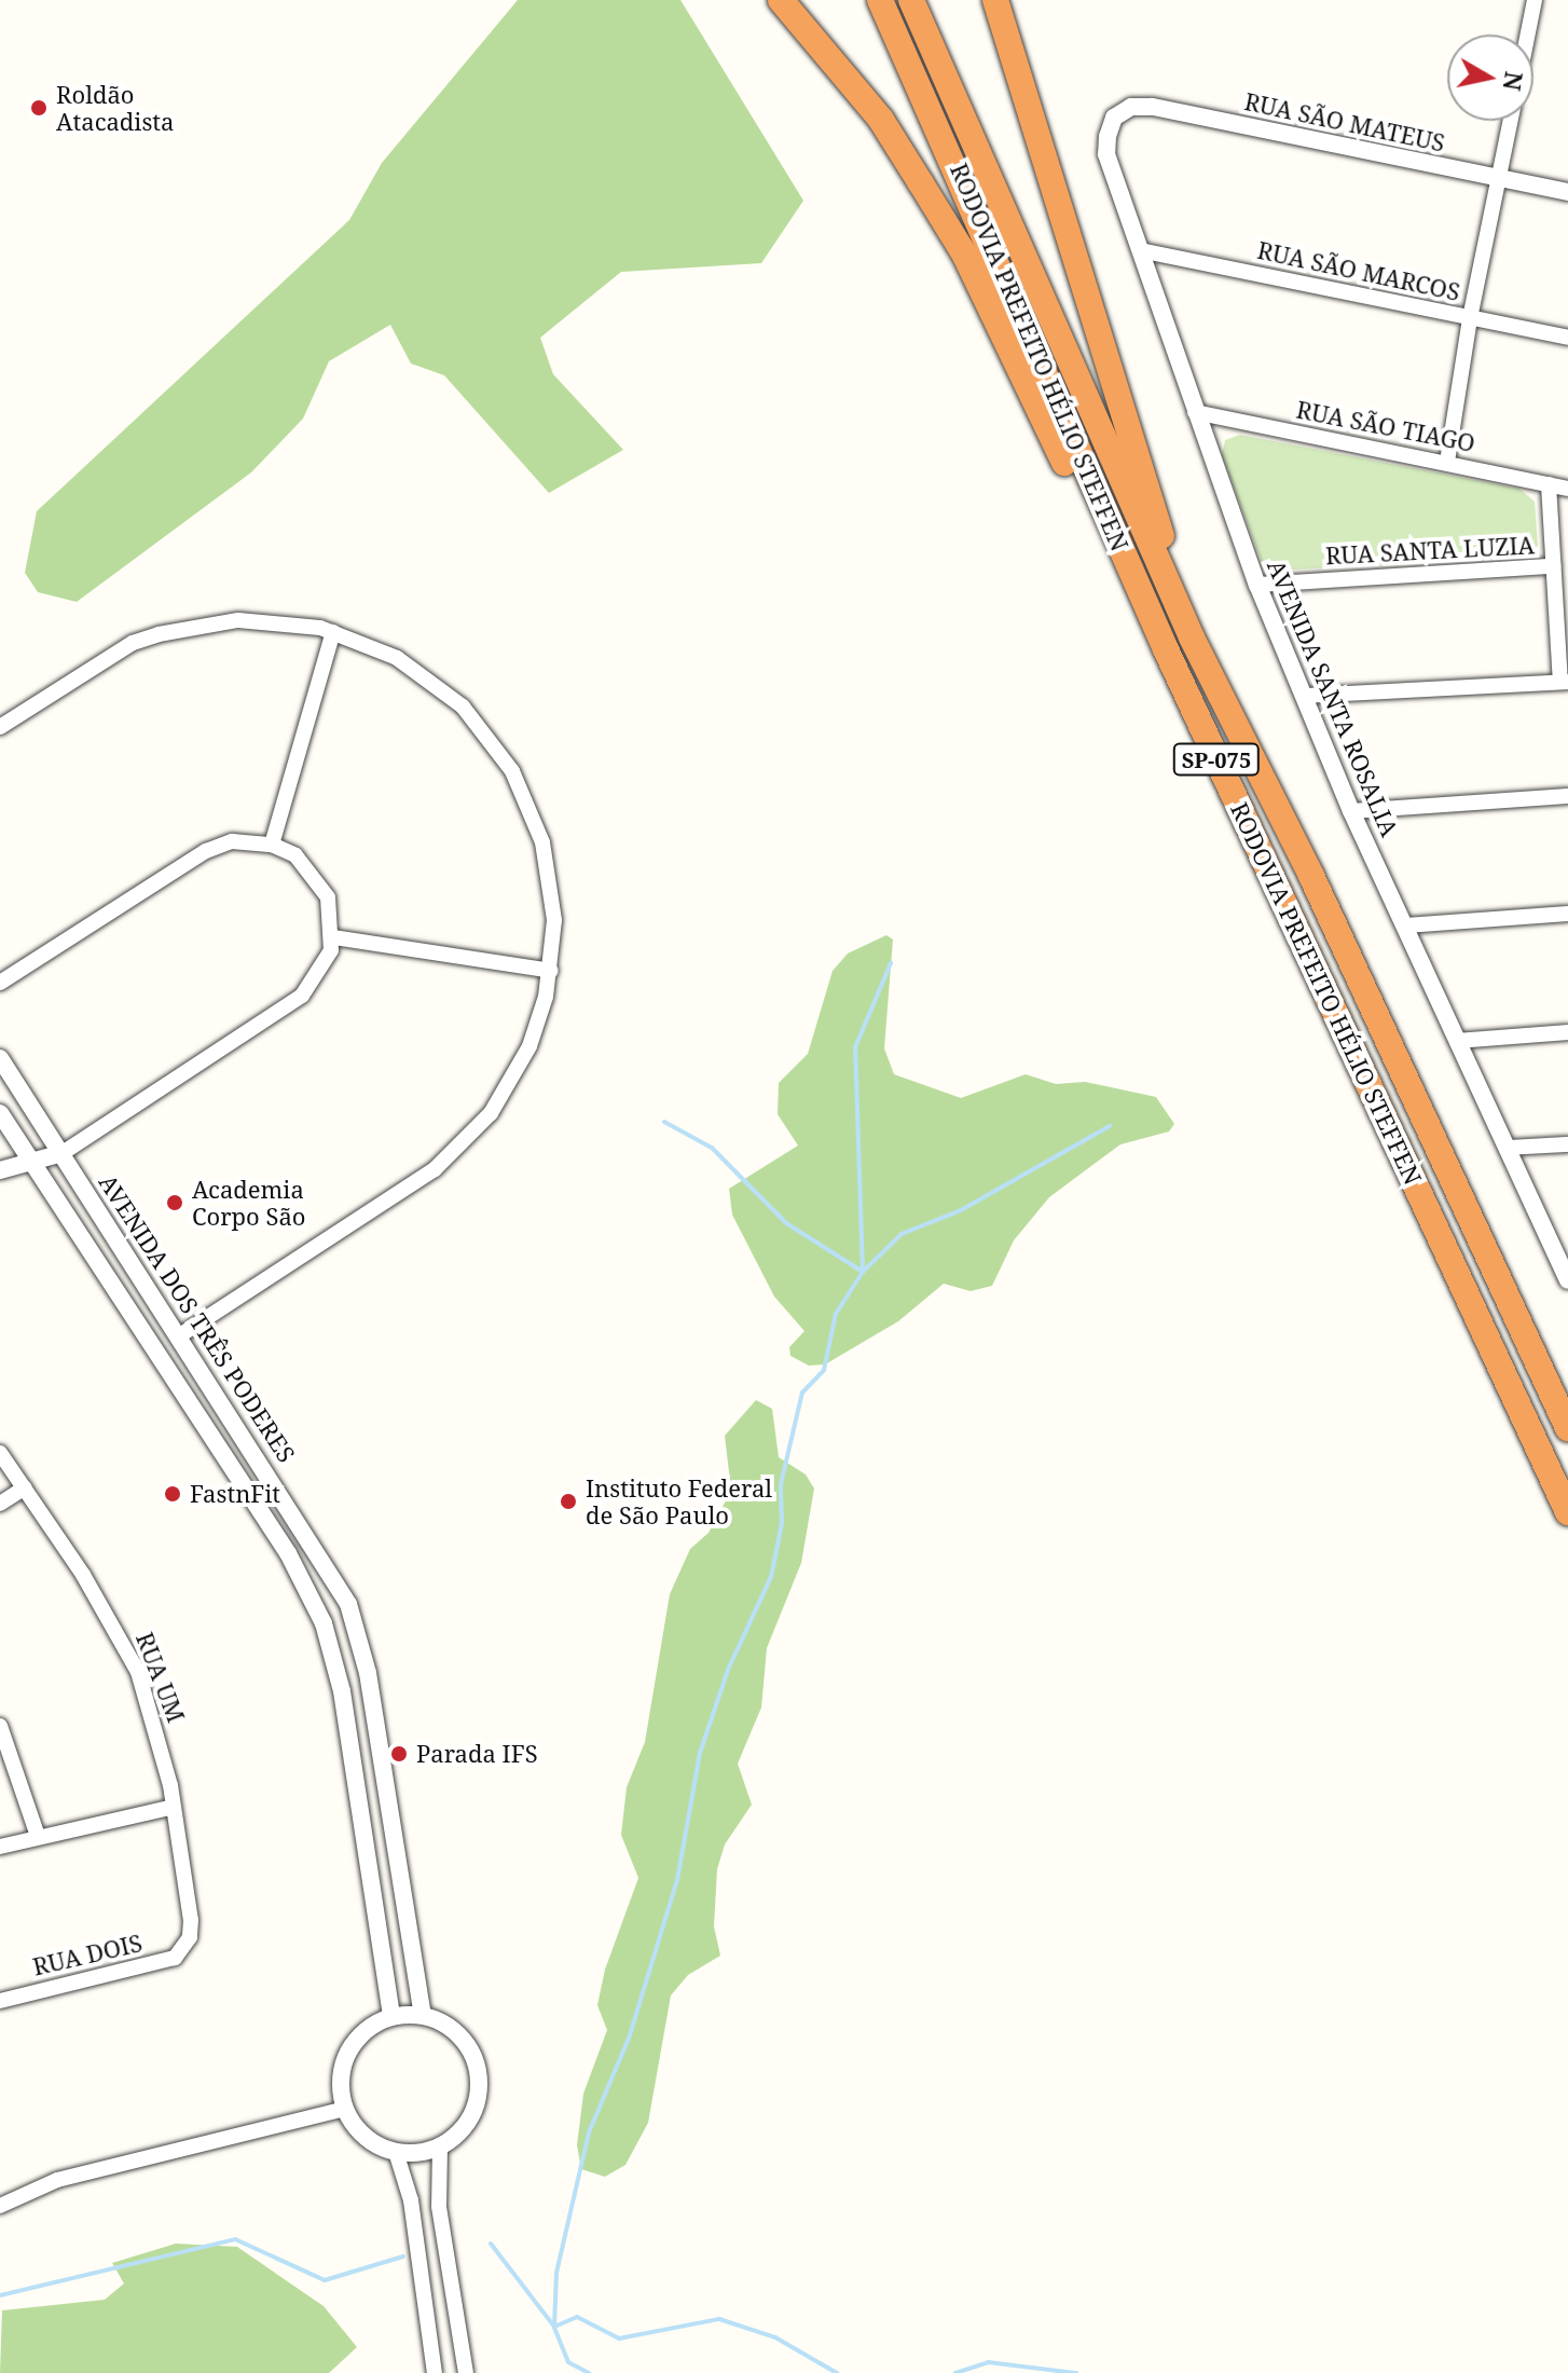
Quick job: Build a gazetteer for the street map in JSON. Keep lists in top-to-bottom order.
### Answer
{
  "streets": {
    "highway": ["RODOVIA PREFEITO HÉLIO STEFFEN", "SP-075"],
    "street": [
      "RUA SÃO MATEUS",
      "RUA SÃO MARCOS",
      "RUA SÃO TIAGO",
      "RUA SANTA LUZIA",
      "AVENIDA SANTA ROSALIA",
      "AVENIDA DOS TRÊS PODERES",
      "RUA UM",
      "RUA DOIS"
    ]
  },
  "crossings": [
    ["RUA SÃO MATEUS", "AVENIDA SANTA ROSALIA"],
    ["RUA SÃO MARCOS", "AVENIDA SANTA ROSALIA"],
    ["RUA SÃO TIAGO", "AVENIDA SANTA ROSALIA"],
    ["RUA SANTA LUZIA", "AVENIDA SANTA ROSALIA"],
    ["RUA UM", "RUA DOIS"]
  ],
  "places": [
    "Roldão Atacadista",
    "Academia Corpo São",
    "FastnFit",
    "Instituto Federal de São Paulo",
    "Parada IFS"
  ],
  "north": "right"
}
